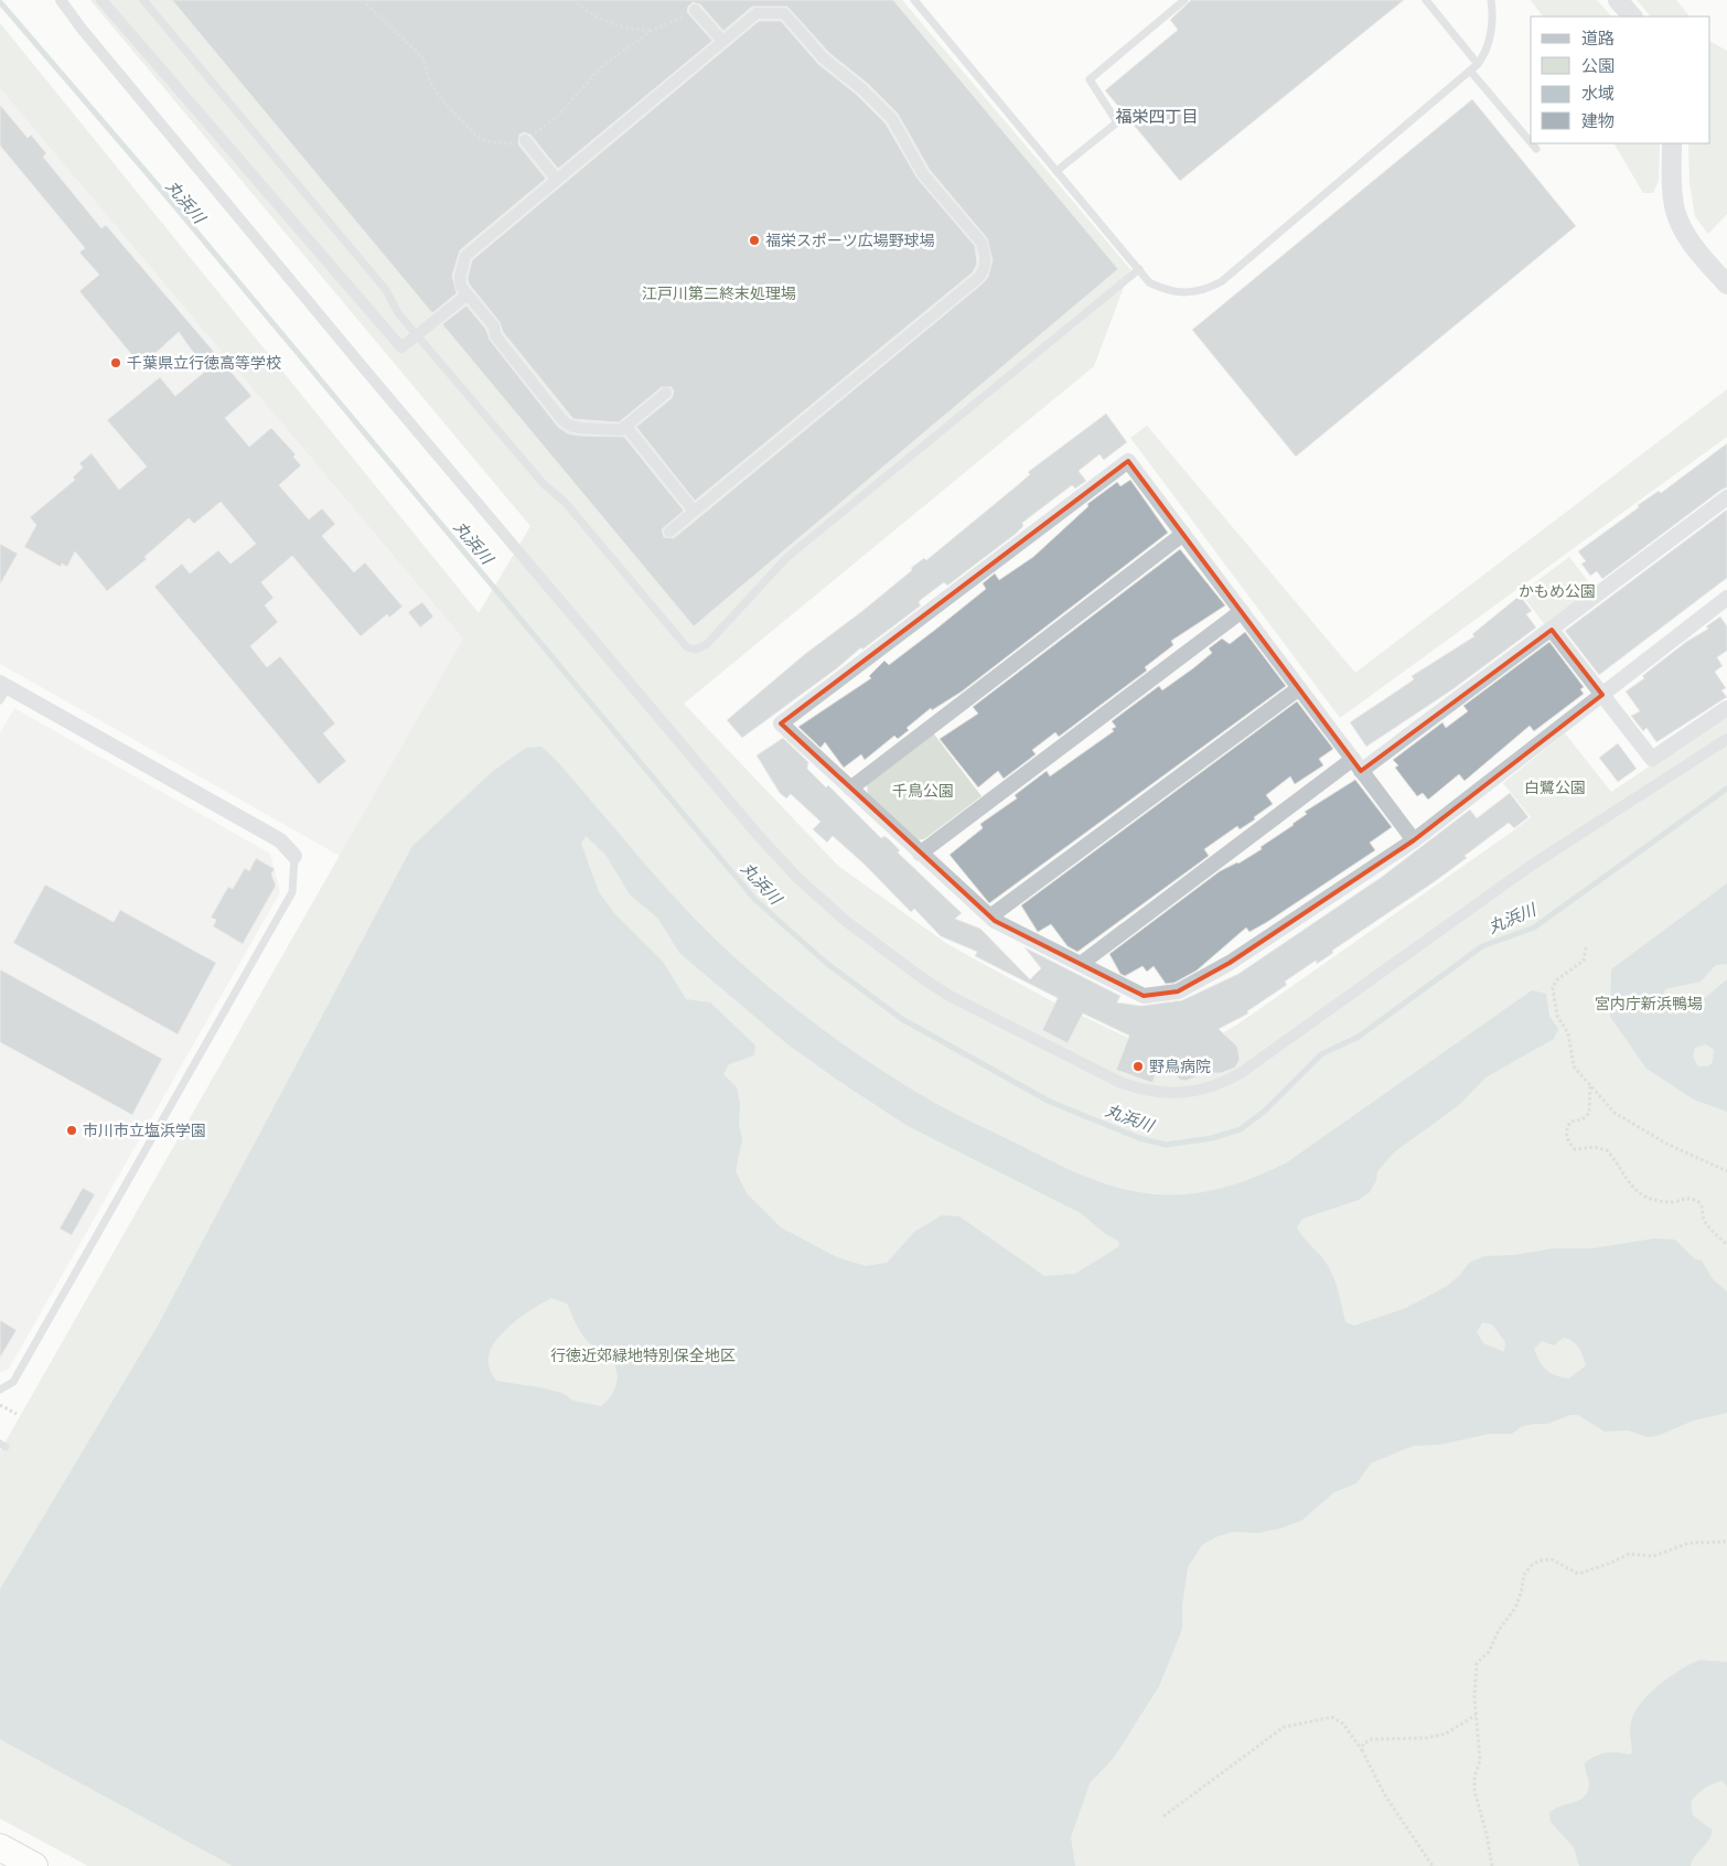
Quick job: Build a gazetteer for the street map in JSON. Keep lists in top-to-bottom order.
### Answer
{
  "districts": ["福栄四丁目"],
  "water": ["丸浜川"],
  "parks": [
    "江戸川第二終末処理場",
    "かもめ公園",
    "白鷺公園",
    "千鳥公園",
    "宮内庁新浜鴨場",
    "行徳近郊緑地特別保全地区"
  ],
  "places": [
    "福栄スポーツ広場野球場",
    "千葉県立行徳高等学校",
    "野鳥病院",
    "市川市立塩浜学園"
  ],
  "legend": [
    "道路",
    "公園",
    "水域",
    "建物"
  ]
}
